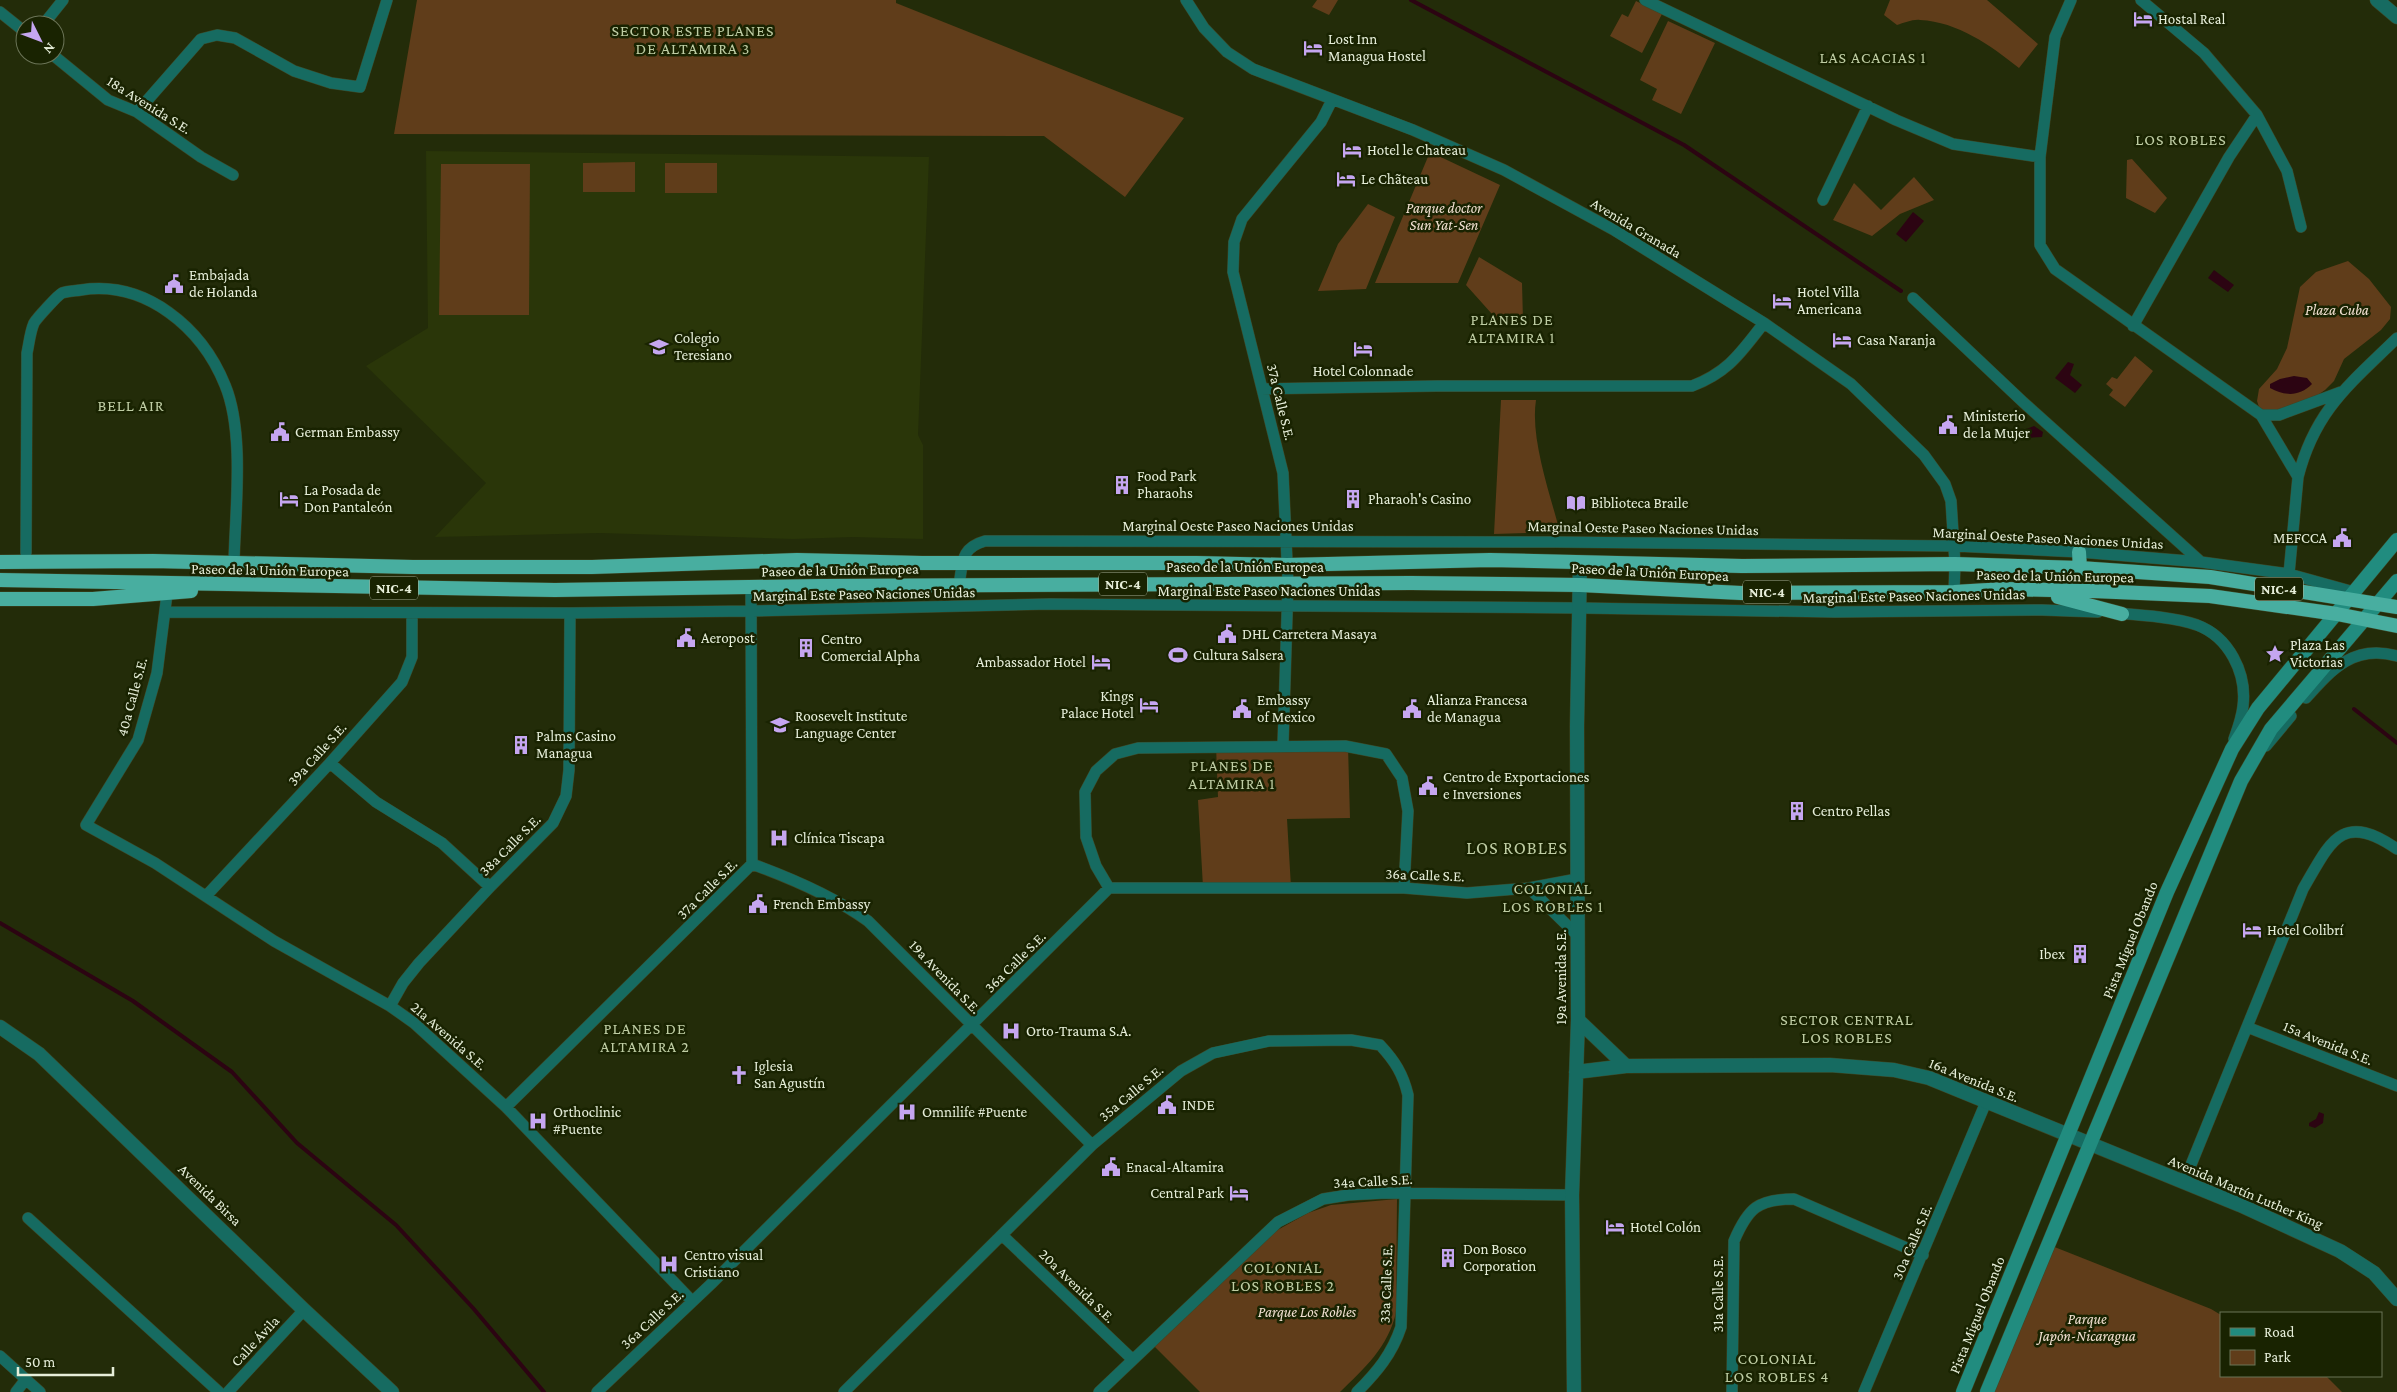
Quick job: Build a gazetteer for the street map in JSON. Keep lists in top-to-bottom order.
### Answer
{
  "streets": {
    "highway": ["Paseo de la Unión Europea", "NIC-4"],
    "main road": ["Pista Miguel Obando"],
    "street": [
      "18a Avenida S.E.",
      "Avenida Granada",
      "37a Calle S.E.",
      "Marginal Oeste Paseo Naciones Unidas",
      "Marginal Este Paseo Naciones Unidas",
      "40a Calle S.E.",
      "39a Calle S.E.",
      "38a Calle S.E.",
      "36a Calle S.E.",
      "19a Avenida S.E.",
      "21a Avenida S.E.",
      "15a Avenida S.E.",
      "16a Avenida S.E.",
      "35a Calle S.E.",
      "34a Calle S.E.",
      "Avenida Martín Luther King",
      "Avenida Birsa",
      "30a Calle S.E.",
      "33a Calle S.E.",
      "20a Avenida S.E.",
      "31a Calle S.E.",
      "Calle Ávila"
    ]
  },
  "crossings": [
    ["Avenida Granada", "37a Calle S.E."],
    ["Avenida Granada", "Marginal Oeste Paseo Naciones Unidas"],
    ["Avenida Granada", "Paseo de la Unión Europea"],
    ["37a Calle S.E.", "Marginal Oeste Paseo Naciones Unidas"],
    ["37a Calle S.E.", "Paseo de la Unión Europea"],
    ["37a Calle S.E.", "Marginal Este Paseo Naciones Unidas"],
    ["37a Calle S.E.", "19a Avenida S.E."],
    ["37a Calle S.E.", "21a Avenida S.E."],
    ["Marginal Oeste Paseo Naciones Unidas", "Paseo de la Unión Europea"],
    ["Marginal Oeste Paseo Naciones Unidas", "Pista Miguel Obando"],
    ["Paseo de la Unión Europea", "Pista Miguel Obando"],
    ["Paseo de la Unión Europea", "19a Avenida S.E."],
    ["Marginal Este Paseo Naciones Unidas", "40a Calle S.E."],
    ["Marginal Este Paseo Naciones Unidas", "39a Calle S.E."],
    ["Marginal Este Paseo Naciones Unidas", "38a Calle S.E."],
    ["Marginal Este Paseo Naciones Unidas", "Pista Miguel Obando"],
    ["Marginal Este Paseo Naciones Unidas", "19a Avenida S.E."],
    ["40a Calle S.E.", "21a Avenida S.E."],
    ["39a Calle S.E.", "21a Avenida S.E."],
    ["38a Calle S.E.", "21a Avenida S.E."],
    ["36a Calle S.E.", "19a Avenida S.E."],
    ["36a Calle S.E.", "21a Avenida S.E."],
    ["Pista Miguel Obando", "16a Avenida S.E."],
    ["Pista Miguel Obando", "Avenida Martín Luther King"],
    ["19a Avenida S.E.", "16a Avenida S.E."],
    ["19a Avenida S.E.", "35a Calle S.E."],
    ["19a Avenida S.E.", "34a Calle S.E."],
    ["16a Avenida S.E.", "Avenida Martín Luther King"],
    ["16a Avenida S.E.", "30a Calle S.E."],
    ["35a Calle S.E.", "34a Calle S.E."],
    ["35a Calle S.E.", "33a Calle S.E."],
    ["35a Calle S.E.", "20a Avenida S.E."],
    ["34a Calle S.E.", "33a Calle S.E."],
    ["34a Calle S.E.", "20a Avenida S.E."],
    ["Avenida Birsa", "Calle Ávila"],
    ["30a Calle S.E.", "31a Calle S.E."]
  ],
  "districts": [
    "SECTOR ESTE PLANES DE ALTAMIRA 3",
    "LAS ACACIAS 1",
    "LOS ROBLES",
    "PLANES DE ALTAMIRA 1",
    "BELL AIR",
    "PLANES DE ALTAMIRA 1",
    "LOS ROBLES",
    "COLONIAL LOS ROBLES 1",
    "SECTOR CENTRAL LOS ROBLES",
    "PLANES DE ALTAMIRA 2",
    "COLONIAL LOS ROBLES 2",
    "COLONIAL LOS ROBLES 4"
  ],
  "parks": [
    "Parque doctor Sun Yat-Sen",
    "Plaza Cuba",
    "Parque Los Robles",
    "Parque Japón-Nicaragua"
  ],
  "places": {
    "hotel": [
      "Hostal Real",
      "Lost Inn Managua Hostel",
      "Hotel le Chateau",
      "Le Chãteau",
      "Hotel Villa Americana",
      "Casa Naranja",
      "Hotel Colonnade",
      "La Posada de Don Pantaleón",
      "Ambassador Hotel",
      "Kings Palace Hotel",
      "Hotel Colibrí",
      "Central Park",
      "Hotel Colón"
    ],
    "public building": [
      "Embajada de Holanda",
      "Ministerio de la Mujer",
      "German Embassy",
      "MEFCCA",
      "DHL Carretera Masaya",
      "Aeropost",
      "Embassy of Mexico",
      "Alianza Francesa de Managua",
      "Centro de Exportaciones e Inversiones",
      "French Embassy",
      "INDE",
      "Enacal-Altamira"
    ],
    "school or university": ["Colegio Teresiano", "Roosevelt Institute Language Center"],
    "building": [
      "Food Park Pharaohs",
      "Pharaoh's Casino",
      "Centro Comercial Alpha",
      "Palms Casino Managua",
      "Centro Pellas",
      "Ibex",
      "Don Bosco Corporation"
    ],
    "library": ["Biblioteca Braile"],
    "place": ["Plaza Las Victorias"],
    "sports": ["Cultura Salsera"],
    "hospital": [
      "Clínica Tiscapa",
      "Orto-Trauma S.A.",
      "Omnilife #Puente",
      "Orthoclinic #Puente",
      "Centro visual Cristiano"
    ],
    "church": ["Iglesia San Agustín"]
  },
  "legend": ["Road", "Park"],
  "scale_bar": "50 m",
  "north": "bottom right"
}
